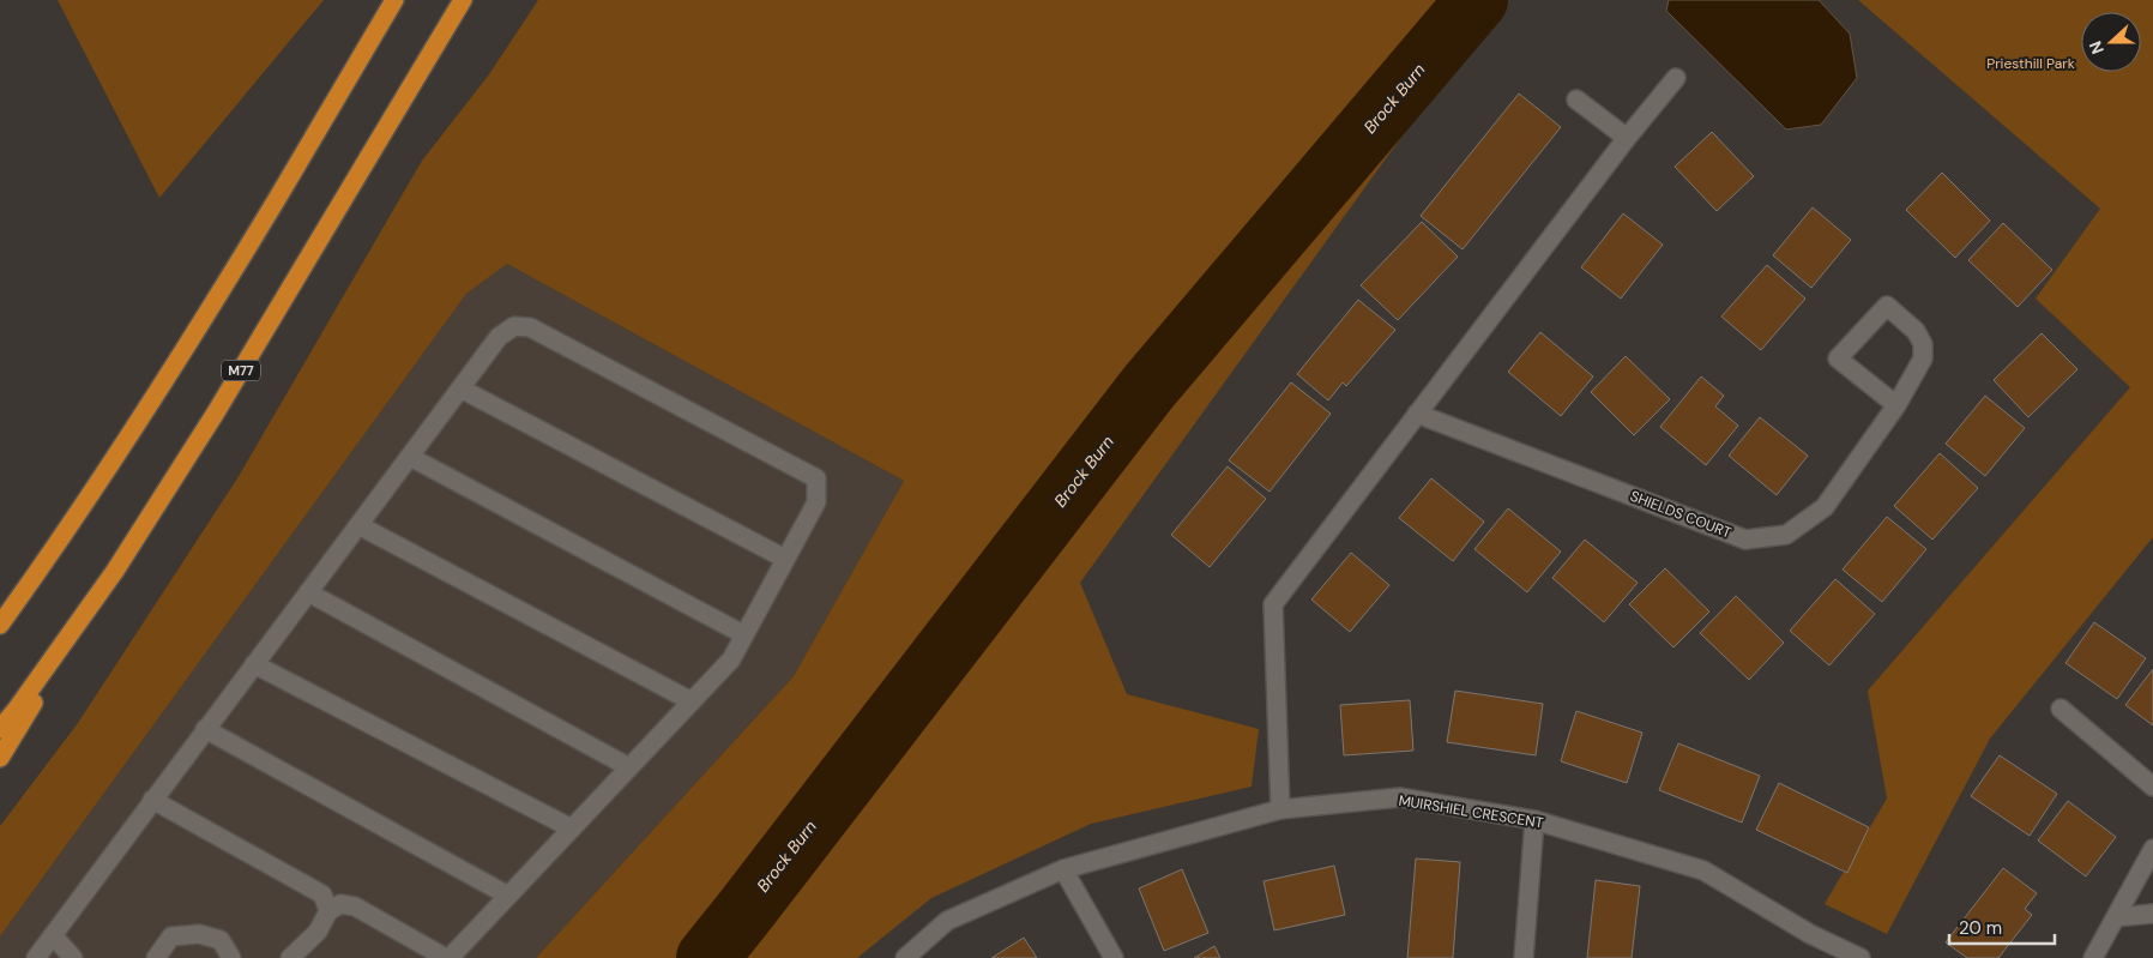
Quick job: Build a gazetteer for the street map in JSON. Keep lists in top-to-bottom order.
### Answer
{
  "streets": {
    "highway": ["M77"],
    "street": ["SHIELDS COURT", "MUIRSHIEL CRESCENT"]
  },
  "water": ["Brock Burn"],
  "parks": ["Priesthill Park"],
  "scale_bar": "20 m",
  "north": "left"
}
